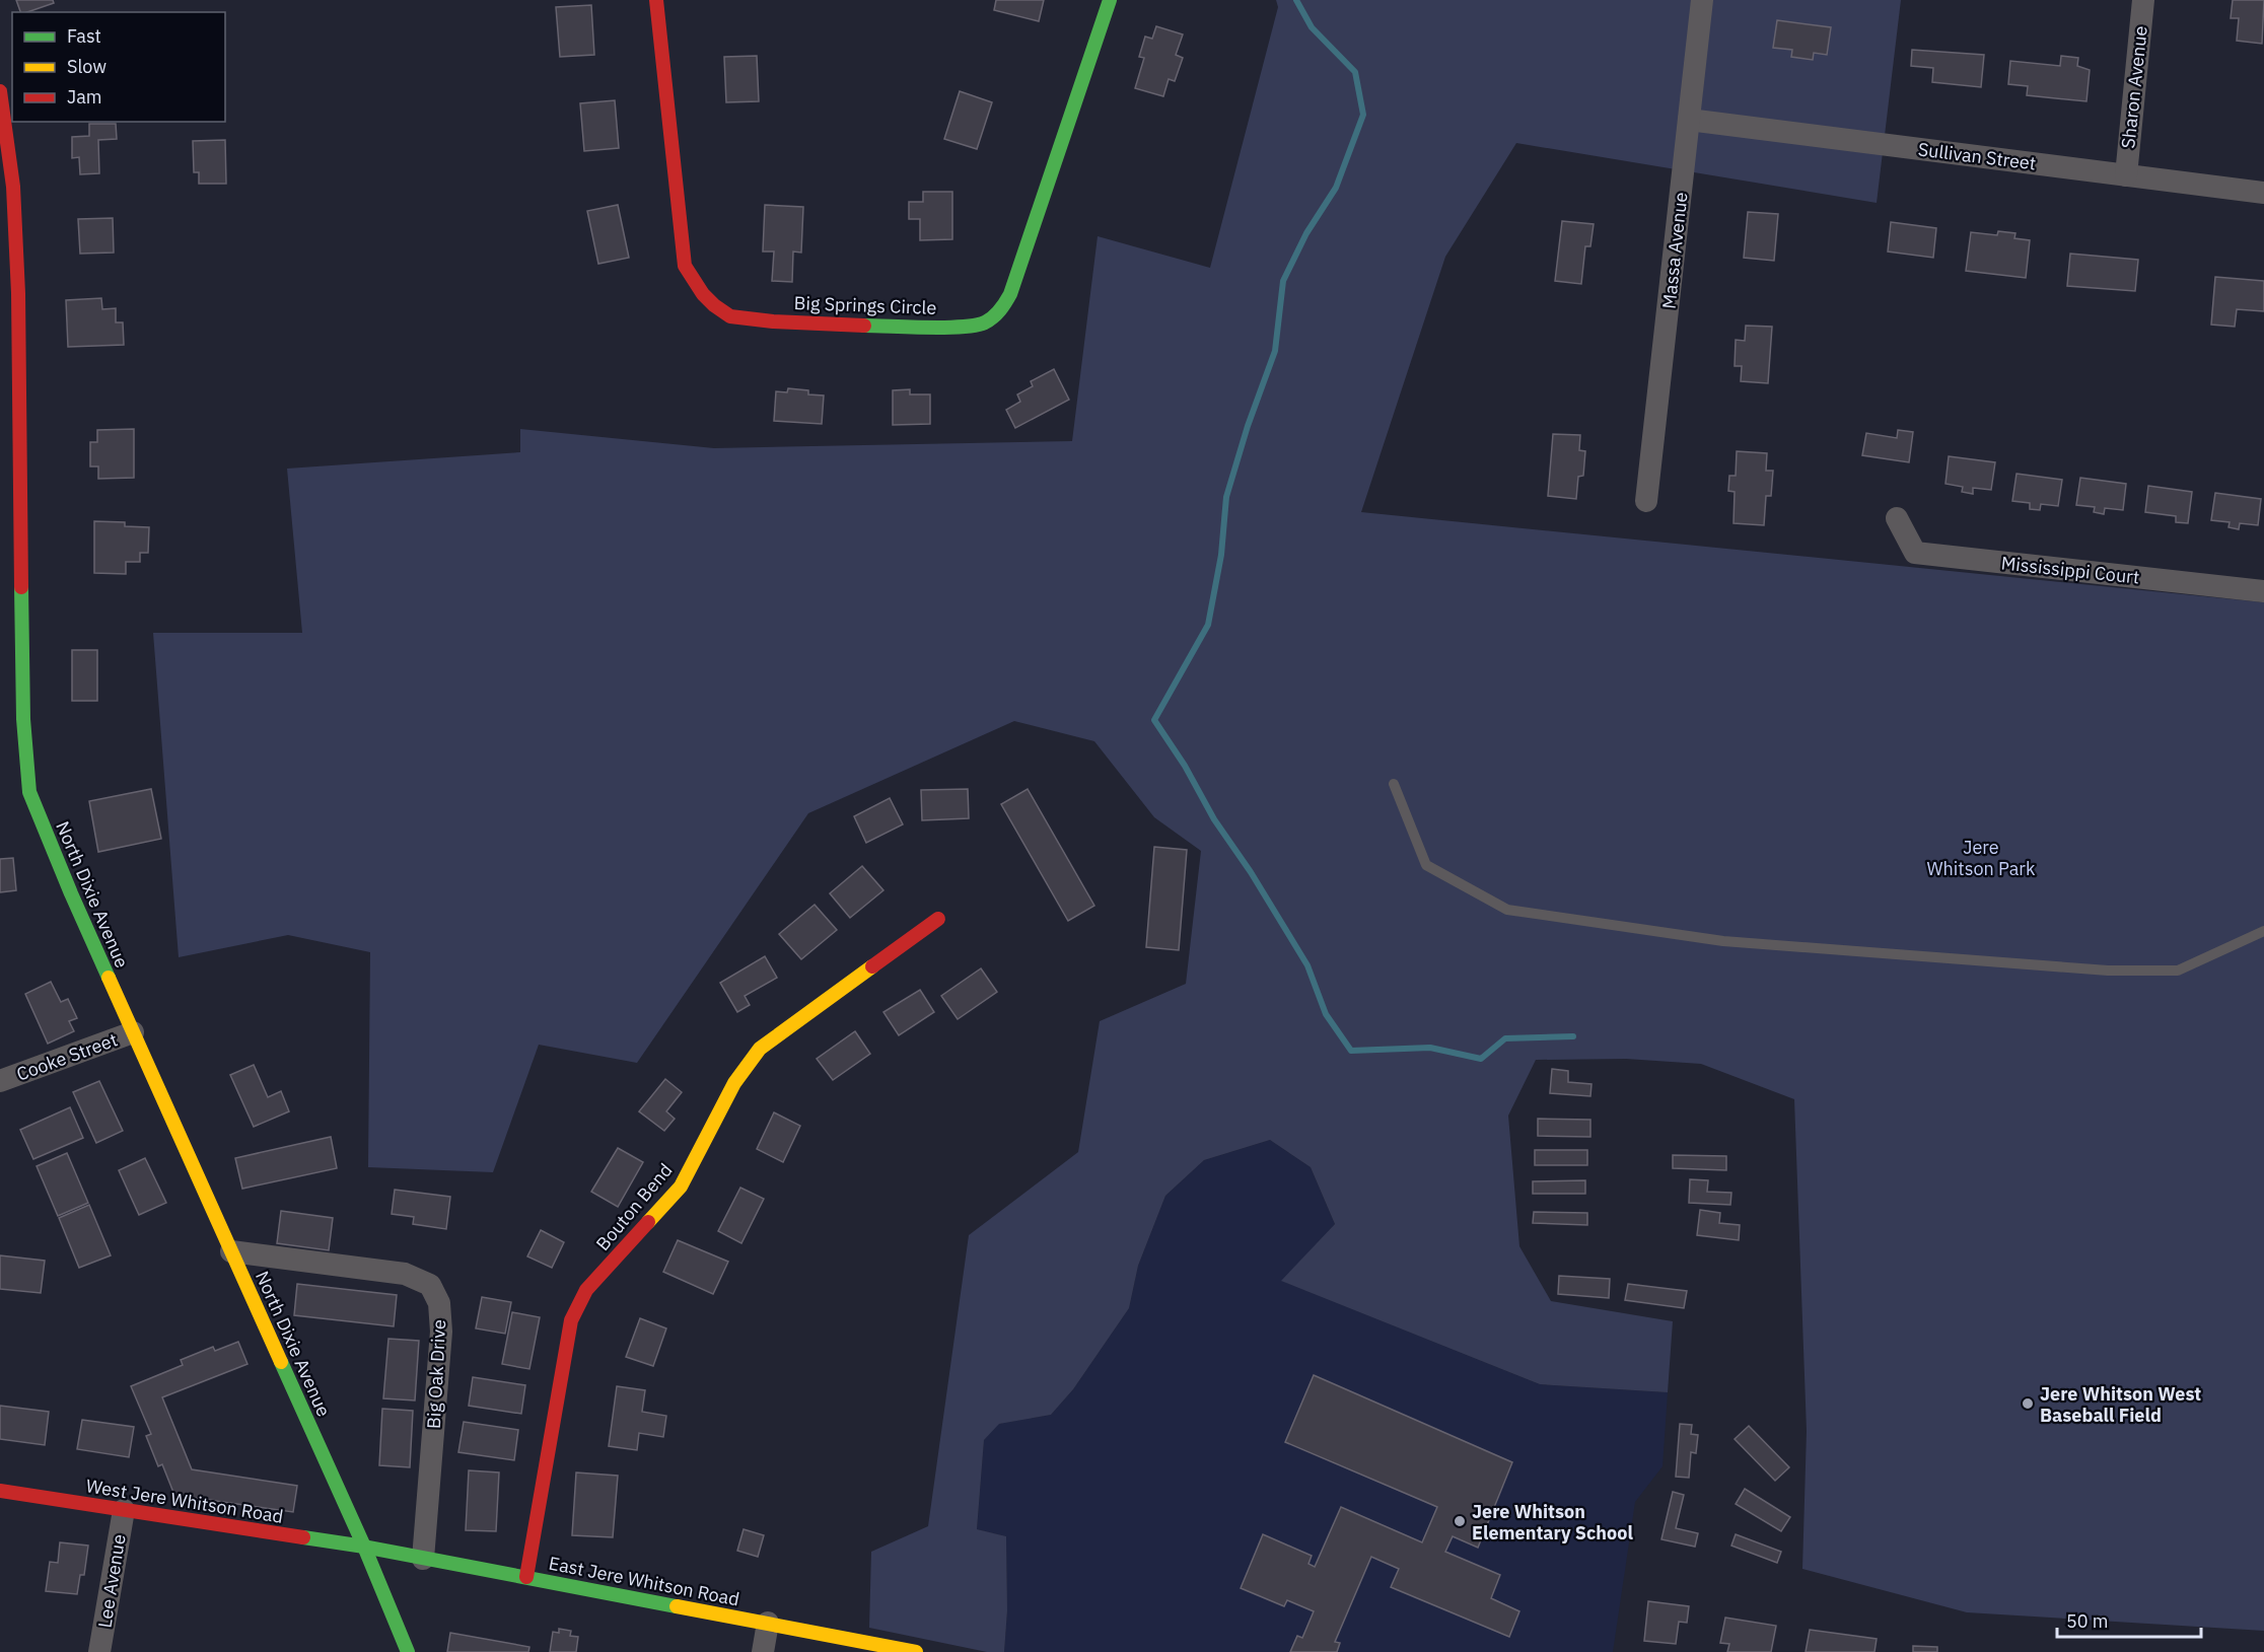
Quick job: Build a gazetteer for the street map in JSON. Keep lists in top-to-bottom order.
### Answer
{
  "streets": {
    "street": [
      "Sharon Avenue",
      "Sullivan Street",
      "Massa Avenue",
      "Big Springs Circle",
      "Mississippi Court",
      "North Dixie Avenue",
      "Cooke Street",
      "Bouton Bend",
      "Big Oak Drive",
      "West Jere Whitson Road",
      "Lee Avenue",
      "East Jere Whitson Road"
    ]
  },
  "crossings": [
    ["Sharon Avenue", "Sullivan Street"],
    ["Sullivan Street", "Massa Avenue"],
    ["North Dixie Avenue", "Cooke Street"],
    ["North Dixie Avenue", "Big Oak Drive"],
    ["North Dixie Avenue", "West Jere Whitson Road"],
    ["North Dixie Avenue", "East Jere Whitson Road"],
    ["Bouton Bend", "East Jere Whitson Road"],
    ["Big Oak Drive", "East Jere Whitson Road"],
    ["West Jere Whitson Road", "Lee Avenue"],
    ["West Jere Whitson Road", "East Jere Whitson Road"]
  ],
  "parks": ["Jere Whitson Park"],
  "places": ["Jere Whitson West Baseball Field", "Jere Whitson Elementary School"],
  "legend": ["Fast", "Slow", "Jam"],
  "scale_bar": "50 m"
}
